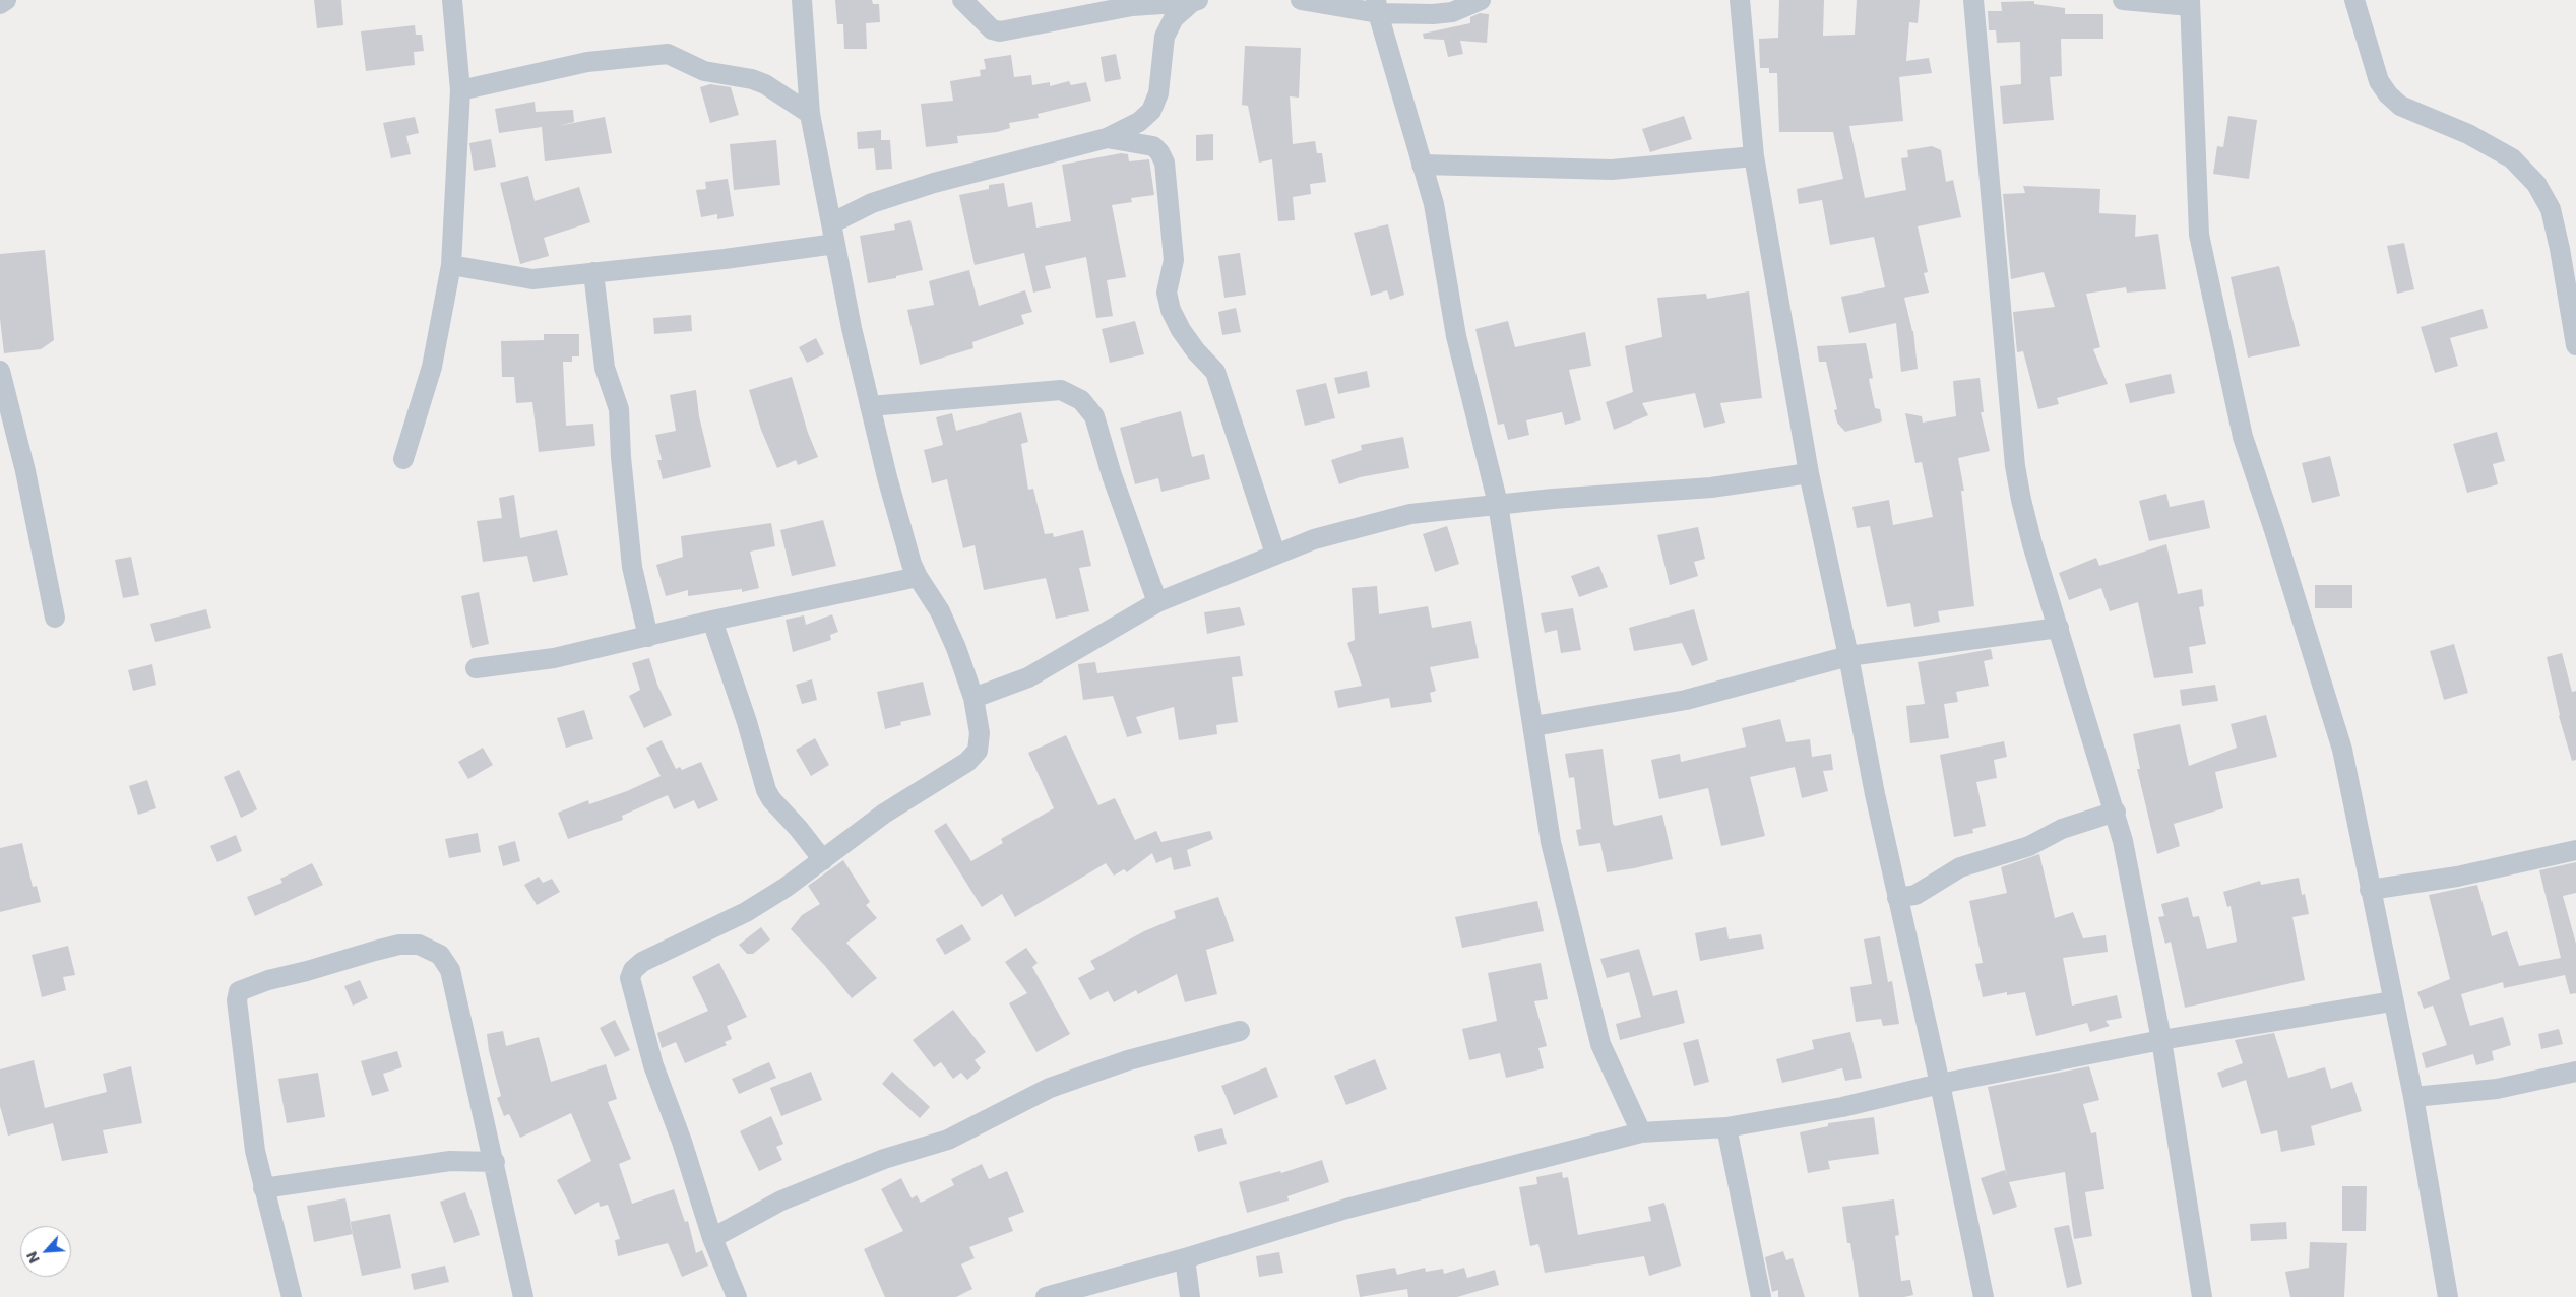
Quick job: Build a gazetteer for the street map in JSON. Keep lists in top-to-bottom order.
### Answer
{
  "north": "bottom left"
}
